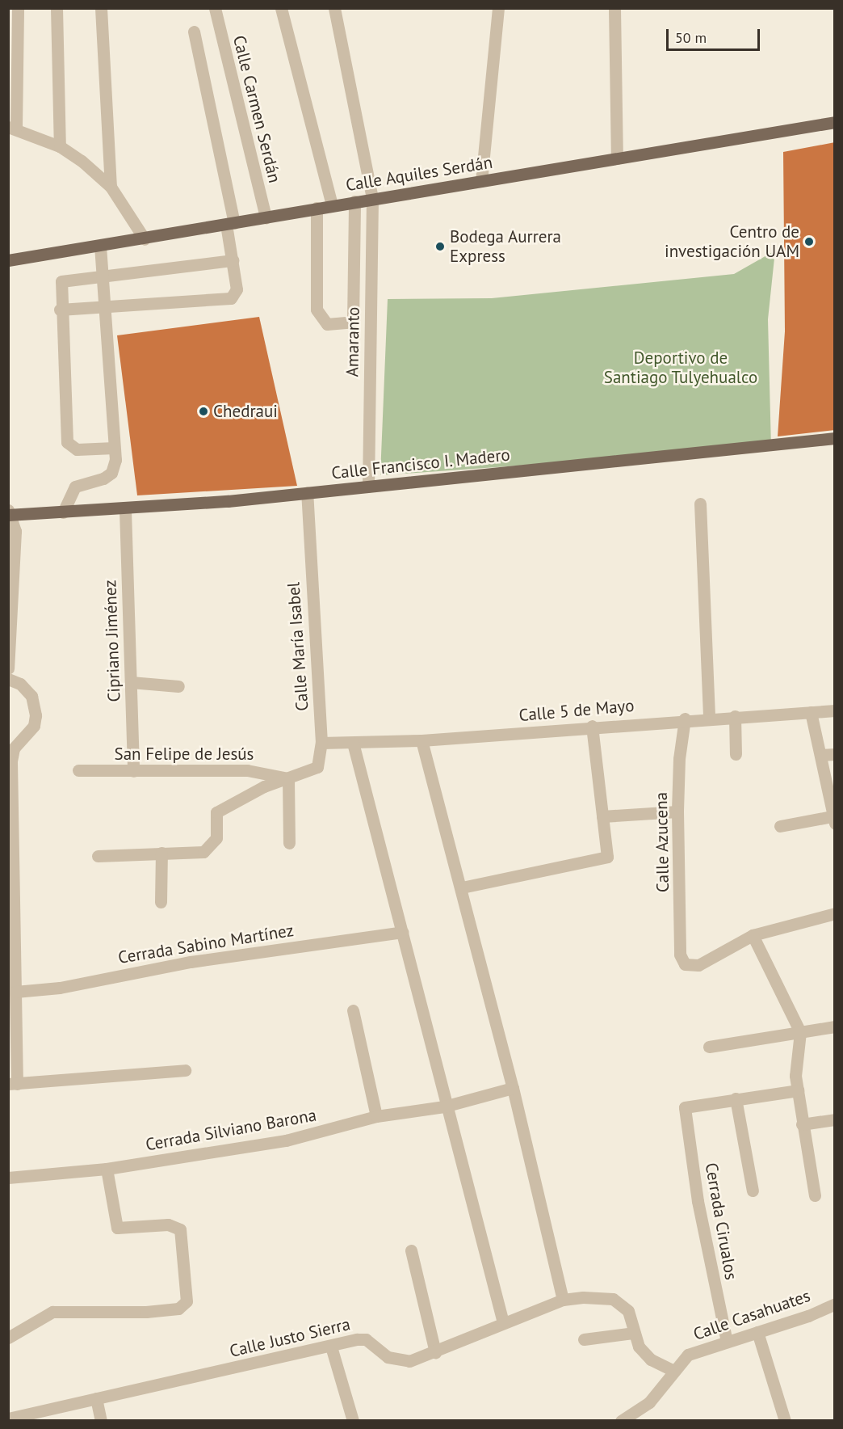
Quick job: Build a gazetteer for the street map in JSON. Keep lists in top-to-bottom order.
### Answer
{
  "streets": {
    "main road": ["Calle Aquiles Serdán", "Calle Francisco I. Madero"],
    "street": [
      "Calle Carmen Serdán",
      "Amaranto",
      "Cipriano Jiménez",
      "Calle María Isabel",
      "Calle 5 de Mayo",
      "San Felipe de Jesús",
      "Calle Azucena",
      "Cerrada Sabino Martínez",
      "Cerrada Silviano Barona",
      "Cerrada Cirualos",
      "Calle Casahuates",
      "Calle Justo Sierra"
    ]
  },
  "crossings": [
    ["Calle Carmen Serdán", "Calle Aquiles Serdán"],
    ["Calle Aquiles Serdán", "Amaranto"],
    ["Amaranto", "Calle Francisco I. Madero"],
    ["Calle Francisco I. Madero", "Cipriano Jiménez"],
    ["Calle Francisco I. Madero", "Calle María Isabel"],
    ["Cipriano Jiménez", "San Felipe de Jesús"],
    ["Calle María Isabel", "Calle 5 de Mayo"],
    ["Calle María Isabel", "San Felipe de Jesús"],
    ["Calle 5 de Mayo", "Calle Azucena"],
    ["Cerrada Cirualos", "Calle Casahuates"],
    ["Calle Casahuates", "Calle Justo Sierra"]
  ],
  "parks": ["Deportivo de Santiago Tulyehualco"],
  "places": ["Centro de investigación UAM", "Bodega Aurrera Express", "Chedraui"],
  "scale_bar": "50 m"
}
